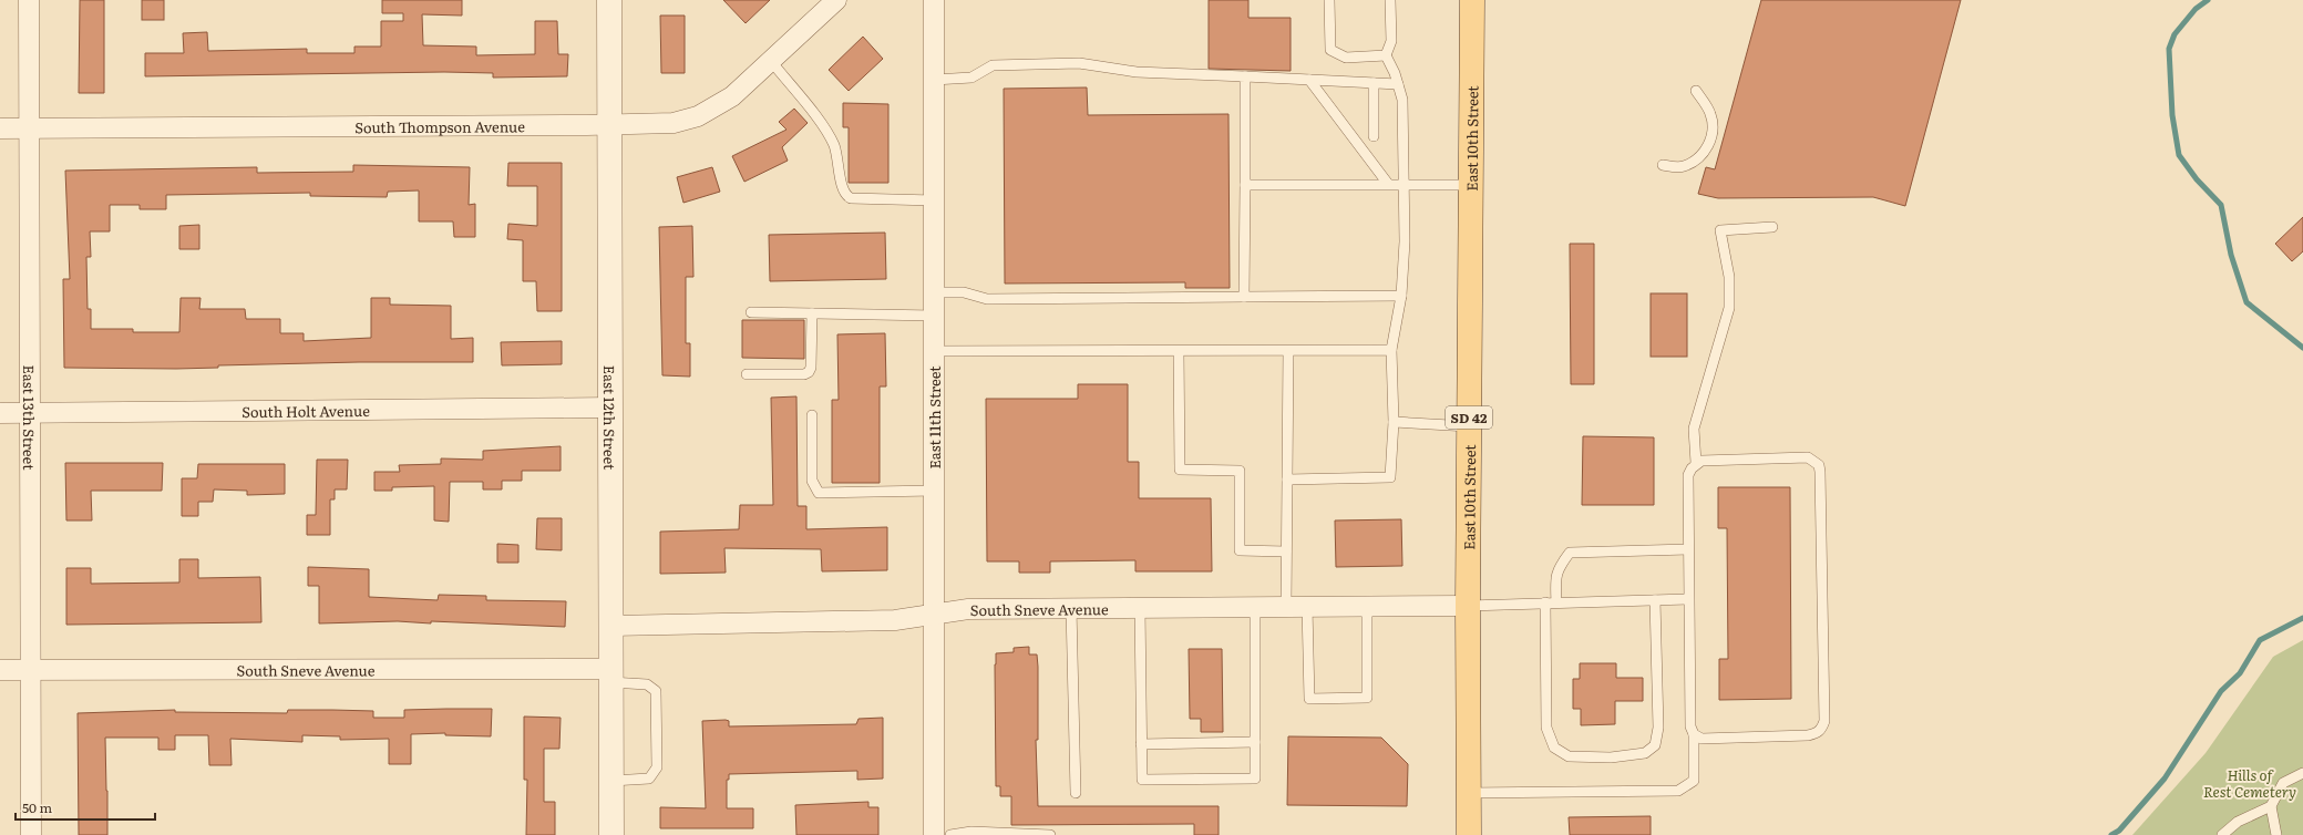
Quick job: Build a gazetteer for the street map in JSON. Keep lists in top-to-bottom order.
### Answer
{
  "streets": {
    "main road": ["East 10th Street", "SD 42"],
    "street": [
      "South Thompson Avenue",
      "South Holt Avenue",
      "East 13th Street",
      "East 12th Street",
      "East 11th Street",
      "South Sneve Avenue"
    ]
  },
  "crossings": [
    ["South Thompson Avenue", "East 13th Street"],
    ["South Thompson Avenue", "East 12th Street"],
    ["East 10th Street", "South Sneve Avenue"],
    ["South Holt Avenue", "East 13th Street"],
    ["South Holt Avenue", "East 12th Street"],
    ["East 13th Street", "South Sneve Avenue"],
    ["East 12th Street", "South Sneve Avenue"],
    ["East 11th Street", "South Sneve Avenue"]
  ],
  "parks": ["Hills of Rest Cemetery"],
  "scale_bar": "50 m"
}
